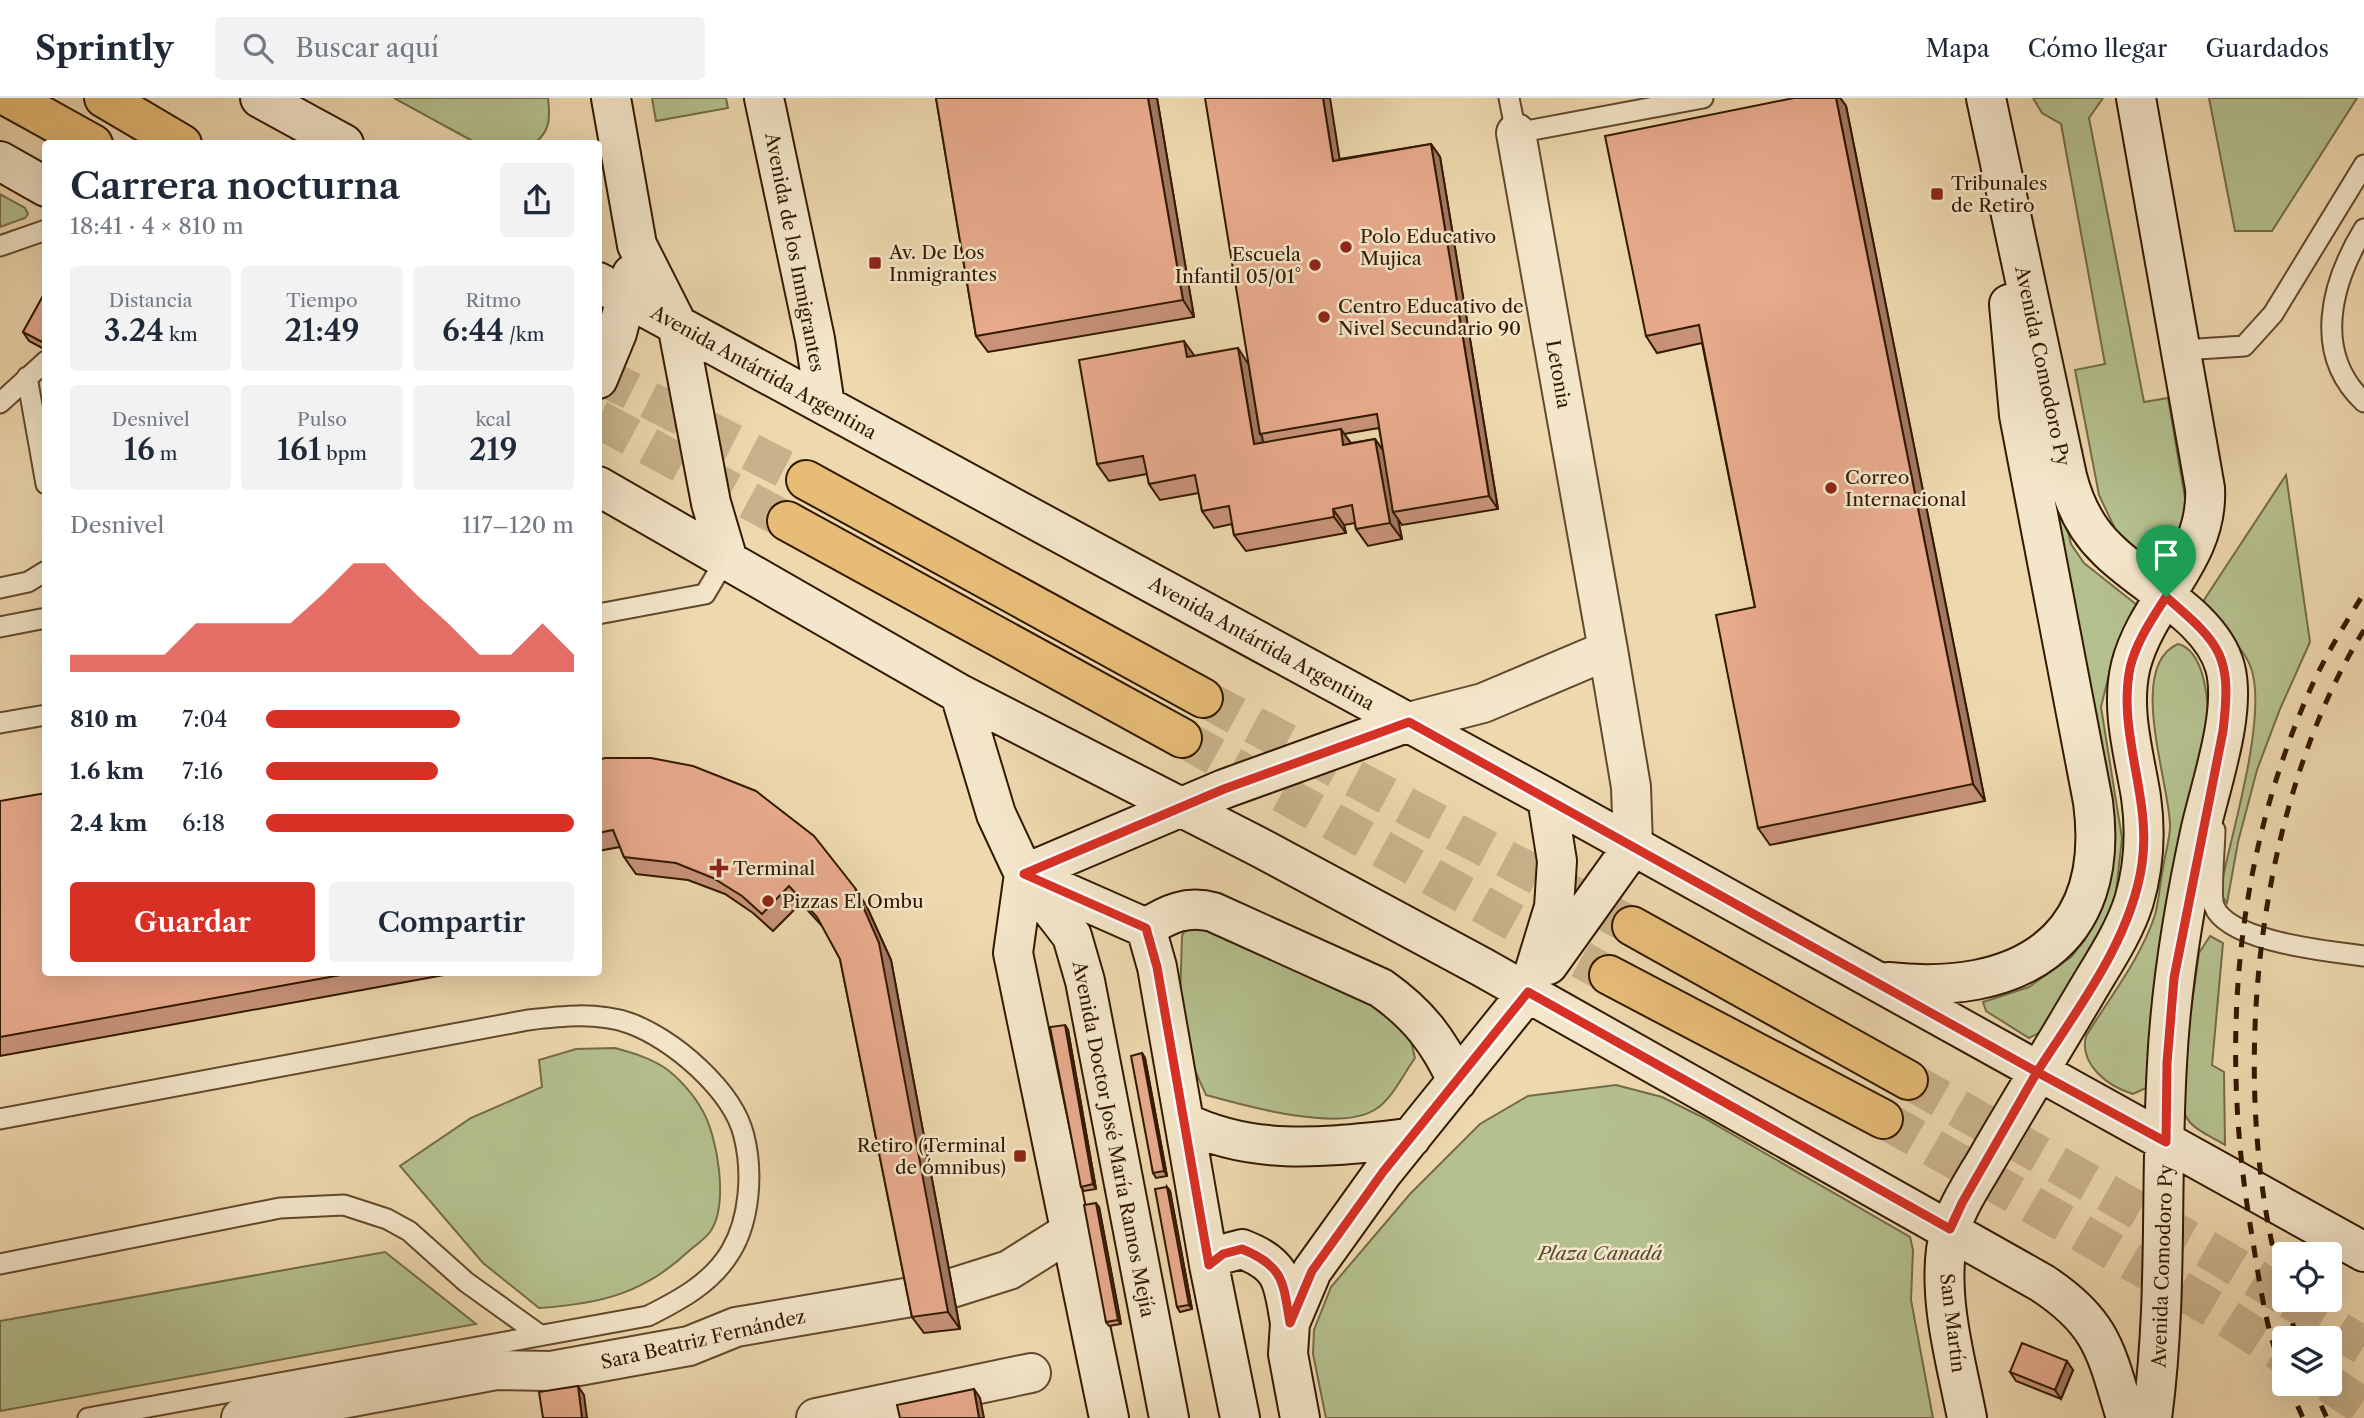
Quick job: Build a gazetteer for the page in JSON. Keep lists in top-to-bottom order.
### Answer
{
  "streets": {
    "main road": [
      "Avenida de los Inmigrantes",
      "Avenida Comodoro Py",
      "Avenida Antártida Argentina",
      "Letonia",
      "Avenida Doctor José María Ramos Mejía",
      "San Martín",
      "Sara Beatriz Fernández"
    ]
  },
  "crossings": [
    ["Avenida de los Inmigrantes", "Avenida Antártida Argentina"],
    ["Avenida Comodoro Py", "Avenida Antártida Argentina"],
    ["Avenida Antártida Argentina", "Letonia"]
  ],
  "parks": ["Plaza Canadá"],
  "places": {
    "transit": ["Tribunales de Retiro", "Av. De Los Inmigrantes", "Retiro (Terminal de ómnibus)"],
    "other": [
      "Polo Educativo Mujica",
      "Escuela Infantil 05/01°",
      "Centro Educativo de Nivel Secundario 90",
      "Correo Internacional",
      "Pizzas El Ombu"
    ],
    "health": ["Terminal"]
  },
  "page": {
    "header": "Sprintly",
    "search": "Buscar aquí",
    "nav": ["Mapa", "Cómo llegar", "Guardados"],
    "heading": ["Carrera nocturna", "18:41 · 4 × 810 m"],
    "stats": [
      ["Distancia", "3.24 km"],
      ["Tiempo", "21:49"],
      ["Ritmo", "6:44 /km"],
      ["Desnivel", "16 m"],
      ["Pulso", "161 bpm"],
      ["kcal", "219"]
    ],
    "chart": ["Desnivel", "117–120 m"],
    "list": [
      {
        "name": "810 m",
        "note": "7:04"
      },
      {
        "name": "1.6 km",
        "note": "7:16"
      },
      {
        "name": "2.4 km",
        "note": "6:18"
      }
    ],
    "buttons": ["Guardar", "Compartir"]
  }
}
